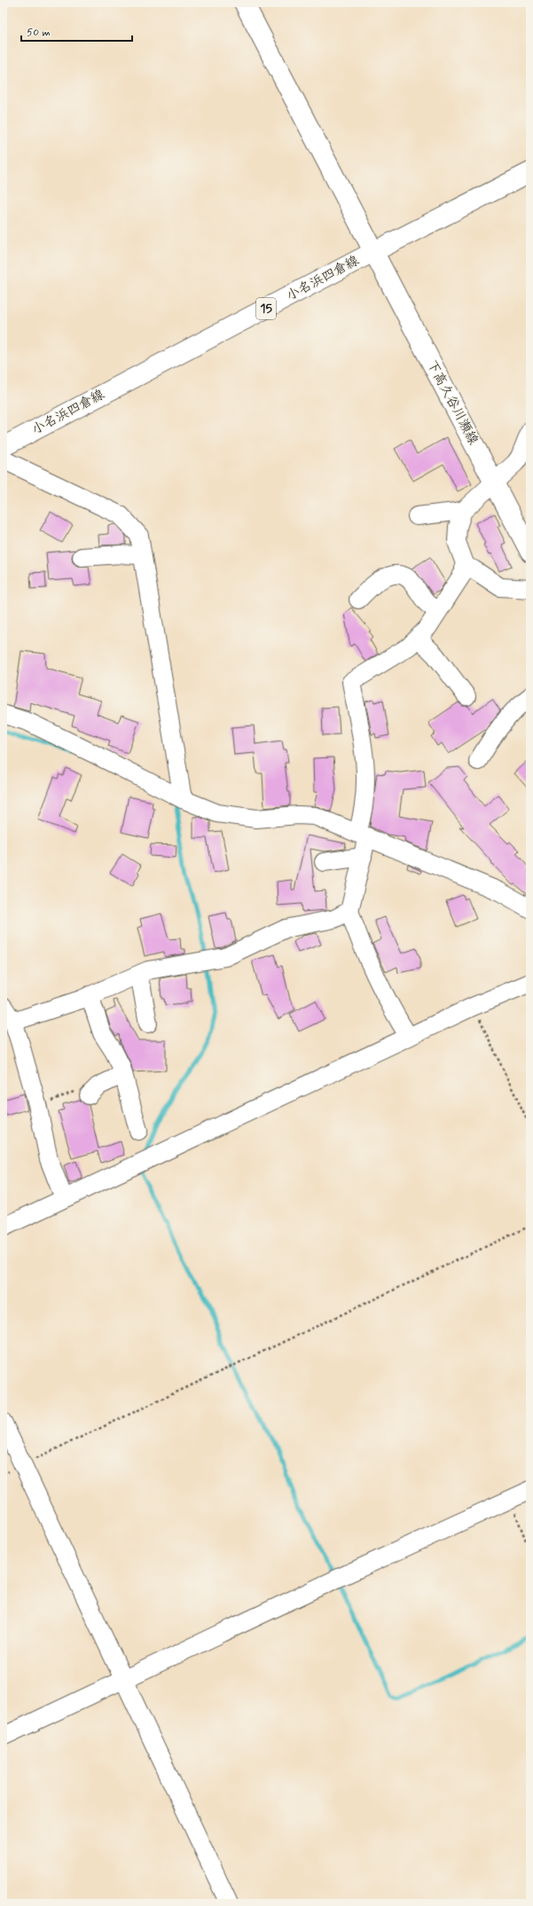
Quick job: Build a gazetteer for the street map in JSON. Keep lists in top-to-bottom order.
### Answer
{
  "streets": {
    "main road": ["小名浜四倉線", "15", "下高久谷川瀬線"]
  },
  "crossings": [
    ["小名浜四倉線", "下高久谷川瀬線"]
  ],
  "scale_bar": "50 m"
}
